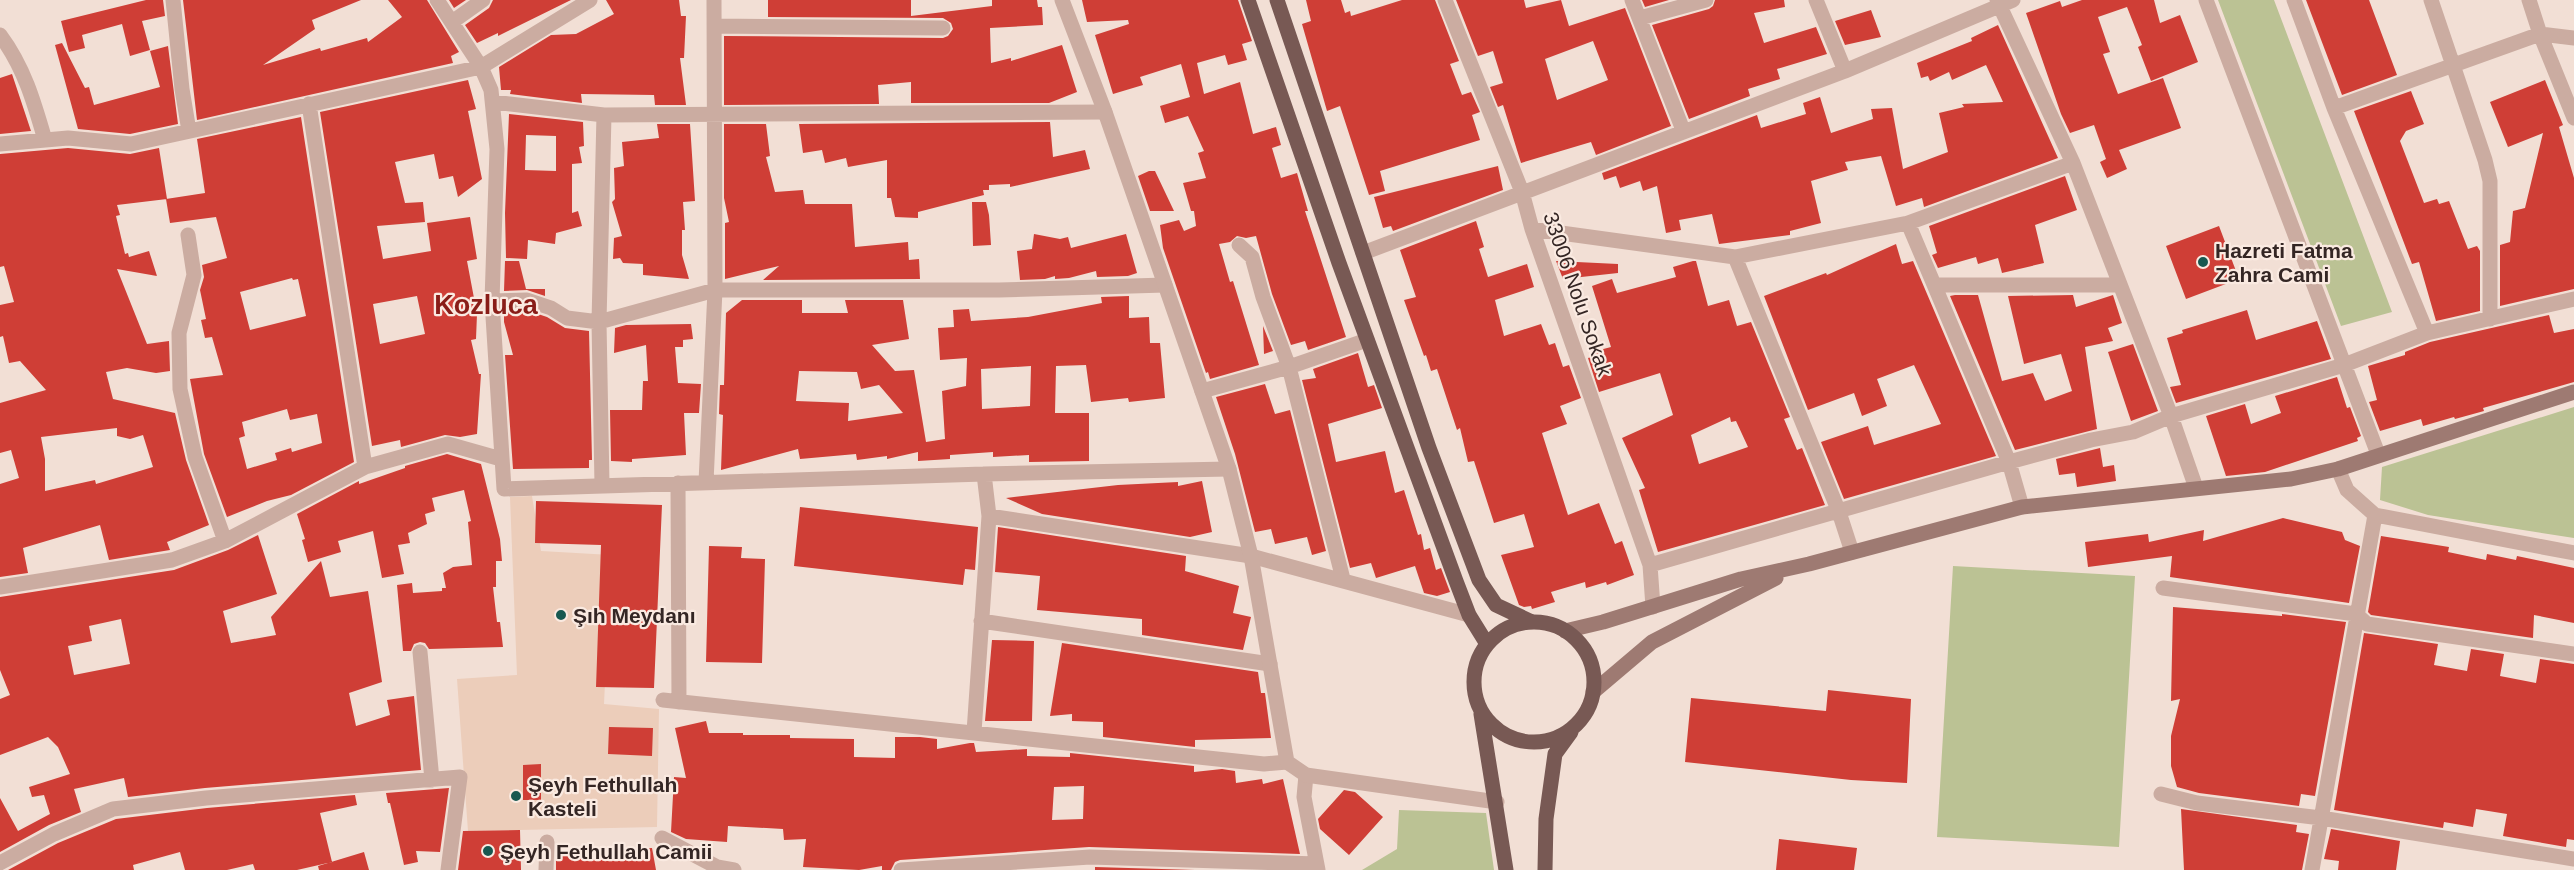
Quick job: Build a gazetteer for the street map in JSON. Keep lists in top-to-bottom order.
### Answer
{
  "streets": {
    "street": ["33006 Nolu Sokak"]
  },
  "districts": ["Kozluca"],
  "places": [
    "Hazreti Fatma Zahra Cami",
    "Şıh Meydanı",
    "Şeyh Fethullah Kasteli",
    "Şeyh Fethullah Camii"
  ]
}
